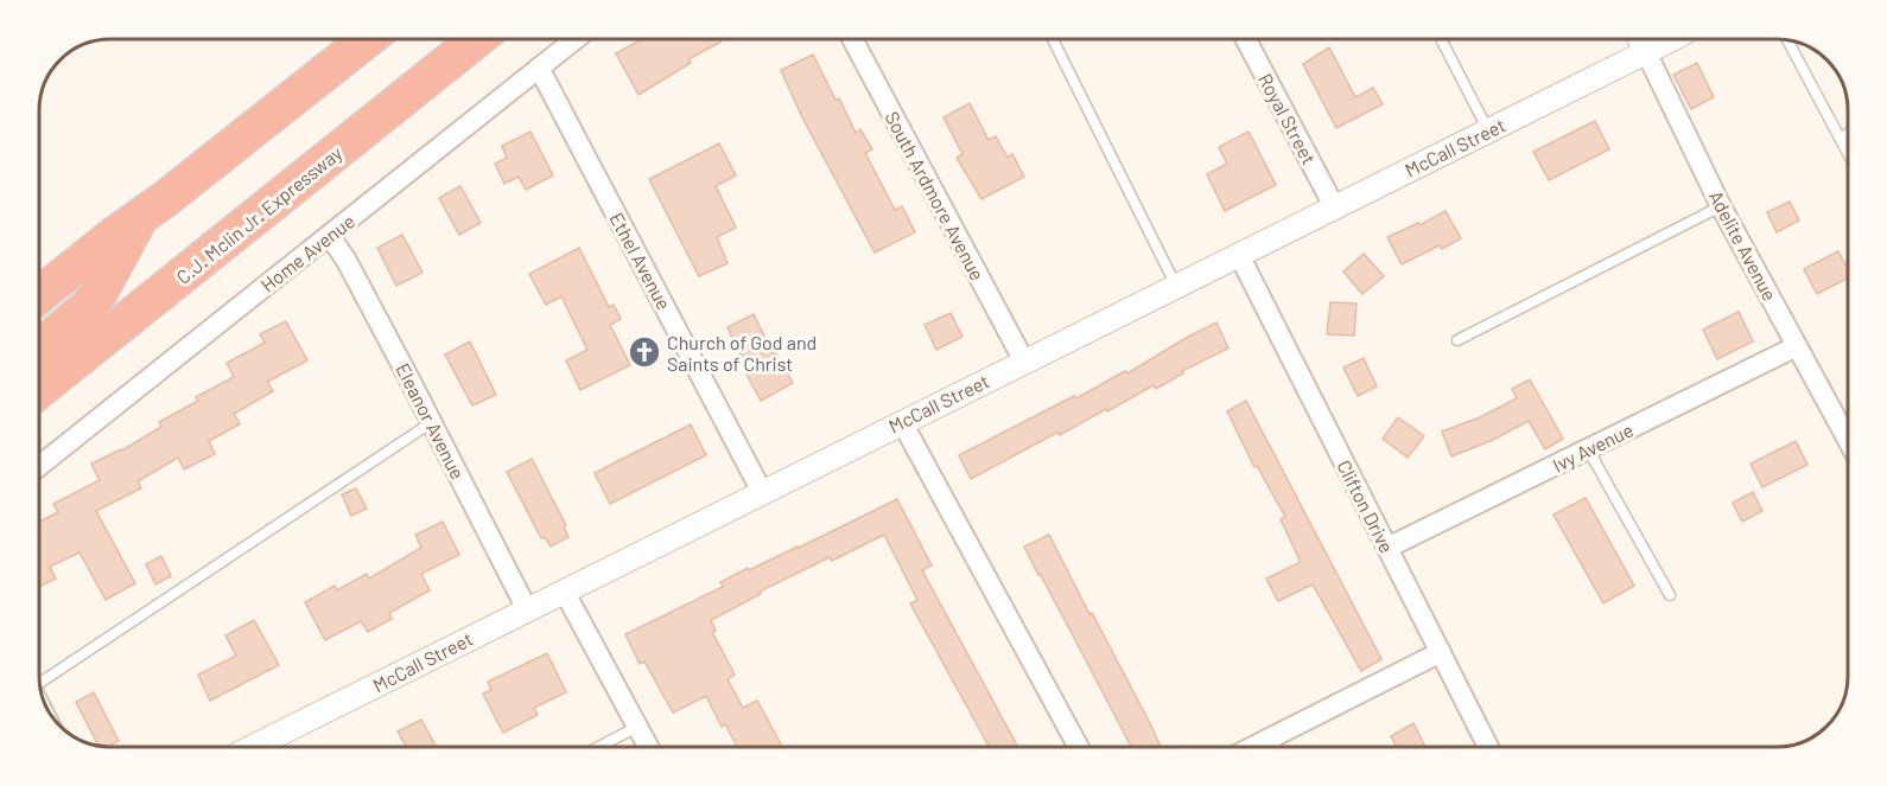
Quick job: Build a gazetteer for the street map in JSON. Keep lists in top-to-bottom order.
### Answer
{
  "streets": {
    "highway": ["C.J. Mclin Jr. Expressway"],
    "street": [
      "Royal Street",
      "McCall Street",
      "South Ardmore Avenue",
      "Adelite Avenue",
      "Home Avenue",
      "Ethel Avenue",
      "Eleanor Avenue",
      "Ivy Avenue",
      "Clifton Drive"
    ]
  },
  "crossings": [
    ["Royal Street", "McCall Street"],
    ["McCall Street", "South Ardmore Avenue"],
    ["McCall Street", "Adelite Avenue"],
    ["McCall Street", "Ethel Avenue"],
    ["McCall Street", "Eleanor Avenue"],
    ["McCall Street", "Clifton Drive"],
    ["Adelite Avenue", "Ivy Avenue"],
    ["Home Avenue", "Ethel Avenue"],
    ["Home Avenue", "Eleanor Avenue"],
    ["Ivy Avenue", "Clifton Drive"]
  ],
  "places": {
    "church": ["Church of God and Saints of Christ"]
  }
}
